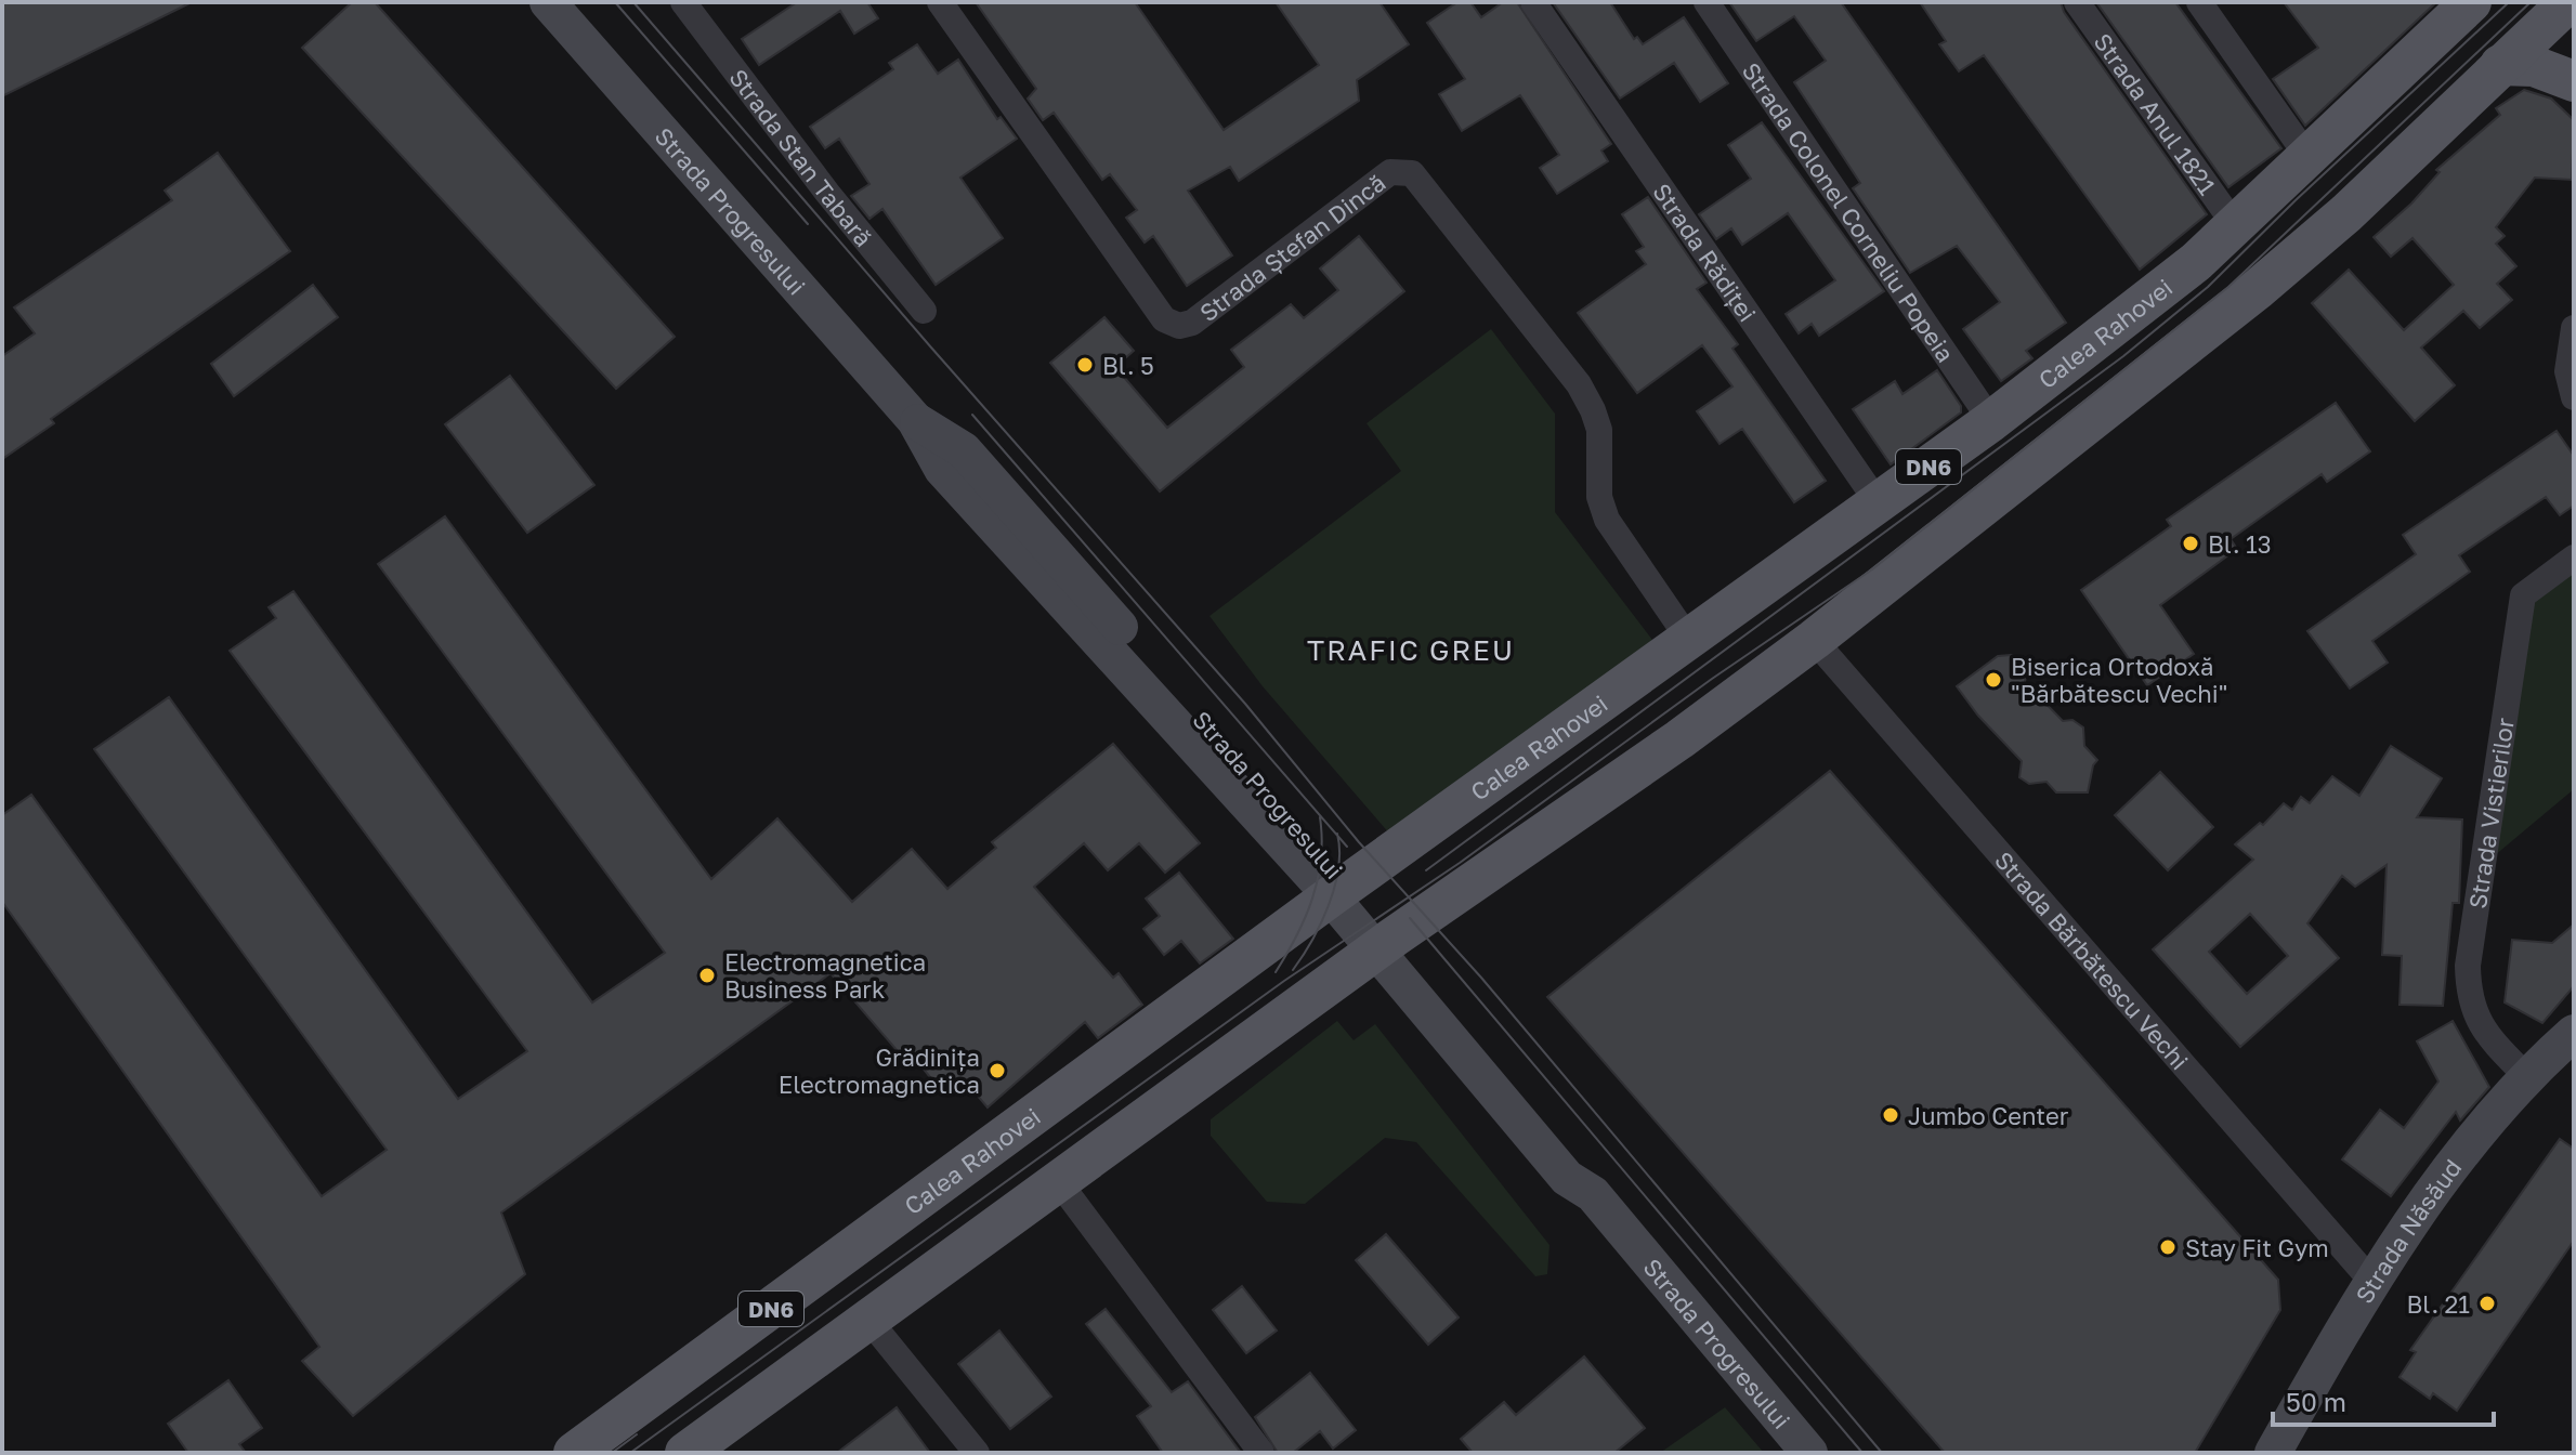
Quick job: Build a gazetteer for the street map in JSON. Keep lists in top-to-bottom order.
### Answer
{
  "streets": {
    "main road": [
      "Strada Progresului",
      "Calea Rahovei",
      "DN6",
      "Strada Năsăud"
    ],
    "street": [
      "Strada Anul 1821",
      "Strada Stan Tabară",
      "Strada Colonel Corneliu Popeia",
      "Strada Ștefan Dincă",
      "Strada Rădiței",
      "Strada Vistierilor",
      "Strada Bărbătescu Vechi"
    ]
  },
  "crossings": [
    ["Strada Anul 1821", "Calea Rahovei"],
    ["Strada Progresului", "Calea Rahovei"],
    ["Strada Progresului", "DN6"],
    ["Strada Colonel Corneliu Popeia", "Calea Rahovei"],
    ["Strada Ștefan Dincă", "Calea Rahovei"],
    ["Strada Rădiței", "Calea Rahovei"],
    ["DN6", "Strada Bărbătescu Vechi"],
    ["Strada Vistierilor", "Strada Năsăud"],
    ["Strada Bărbătescu Vechi", "Strada Năsăud"]
  ],
  "districts": ["TRAFIC GREU"],
  "places": [
    "Bl. 5",
    "Bl. 13",
    "Biserica Ortodoxă \"Bărbătescu Vechi\"",
    "Electromagnetica Business Park",
    "Grădinița Electromagnetica",
    "Jumbo Center",
    "Stay Fit Gym",
    "Bl. 21"
  ],
  "scale_bar": "50 m"
}
